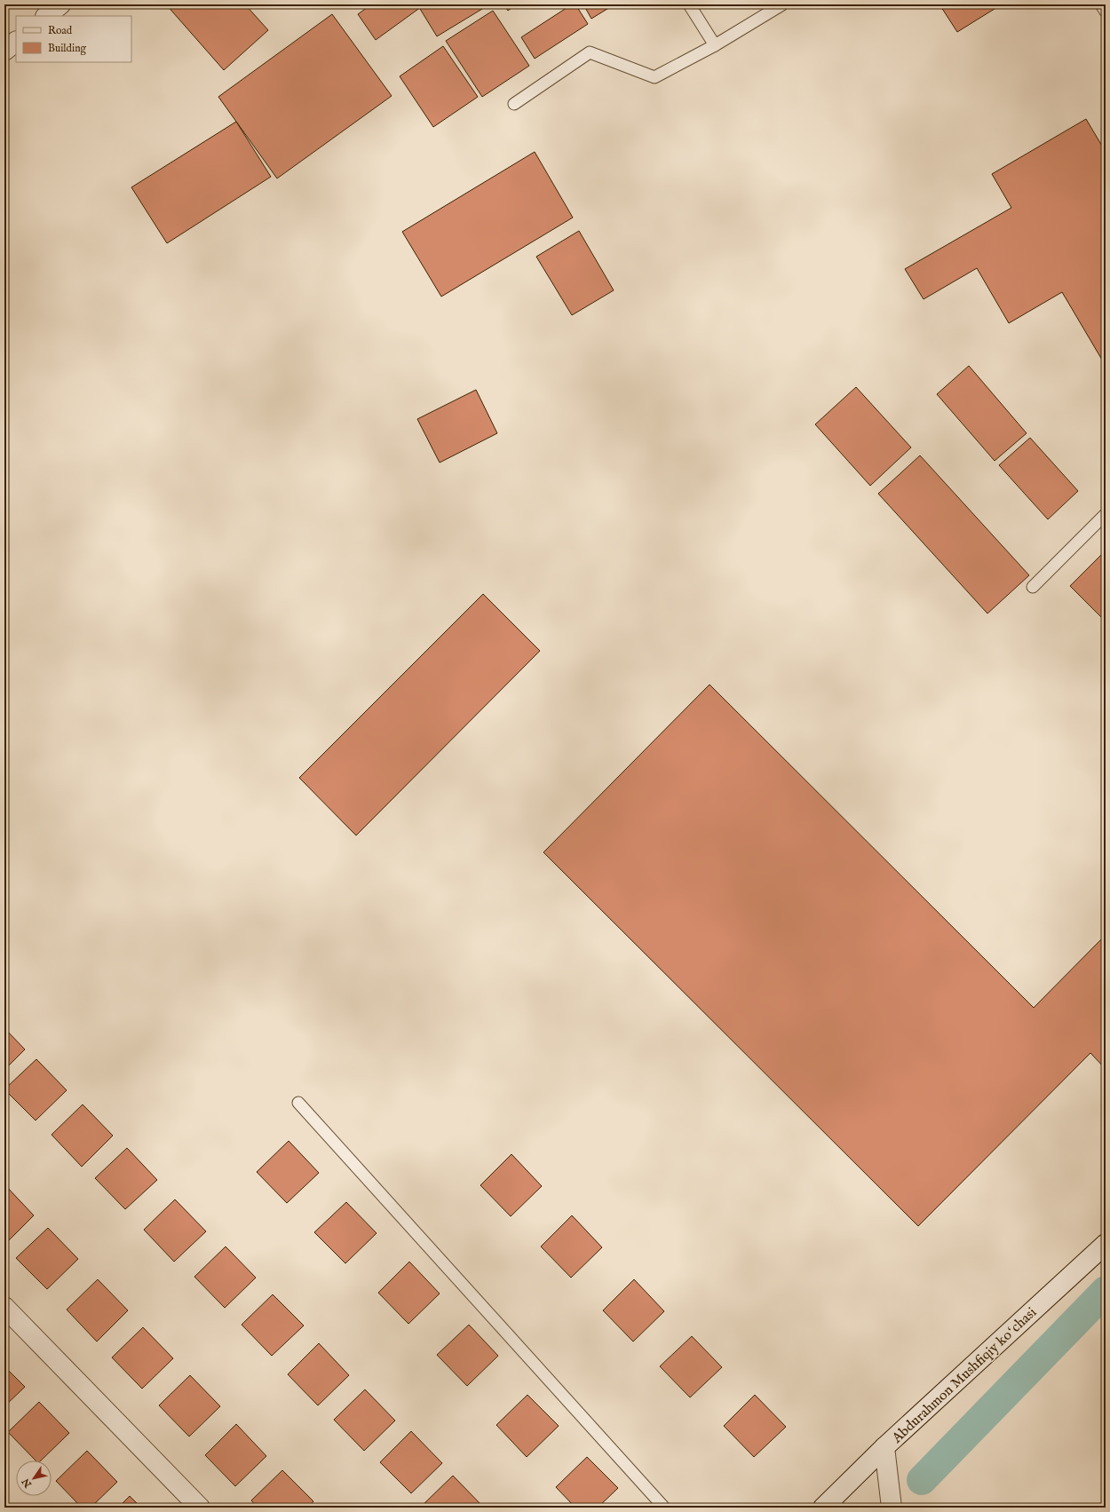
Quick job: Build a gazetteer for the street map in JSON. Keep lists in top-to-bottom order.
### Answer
{
  "streets": {
    "street": ["Abdurahmon Mushfiqiy koʻchasi"]
  },
  "legend": ["Road", "Building"],
  "north": "bottom left"
}
